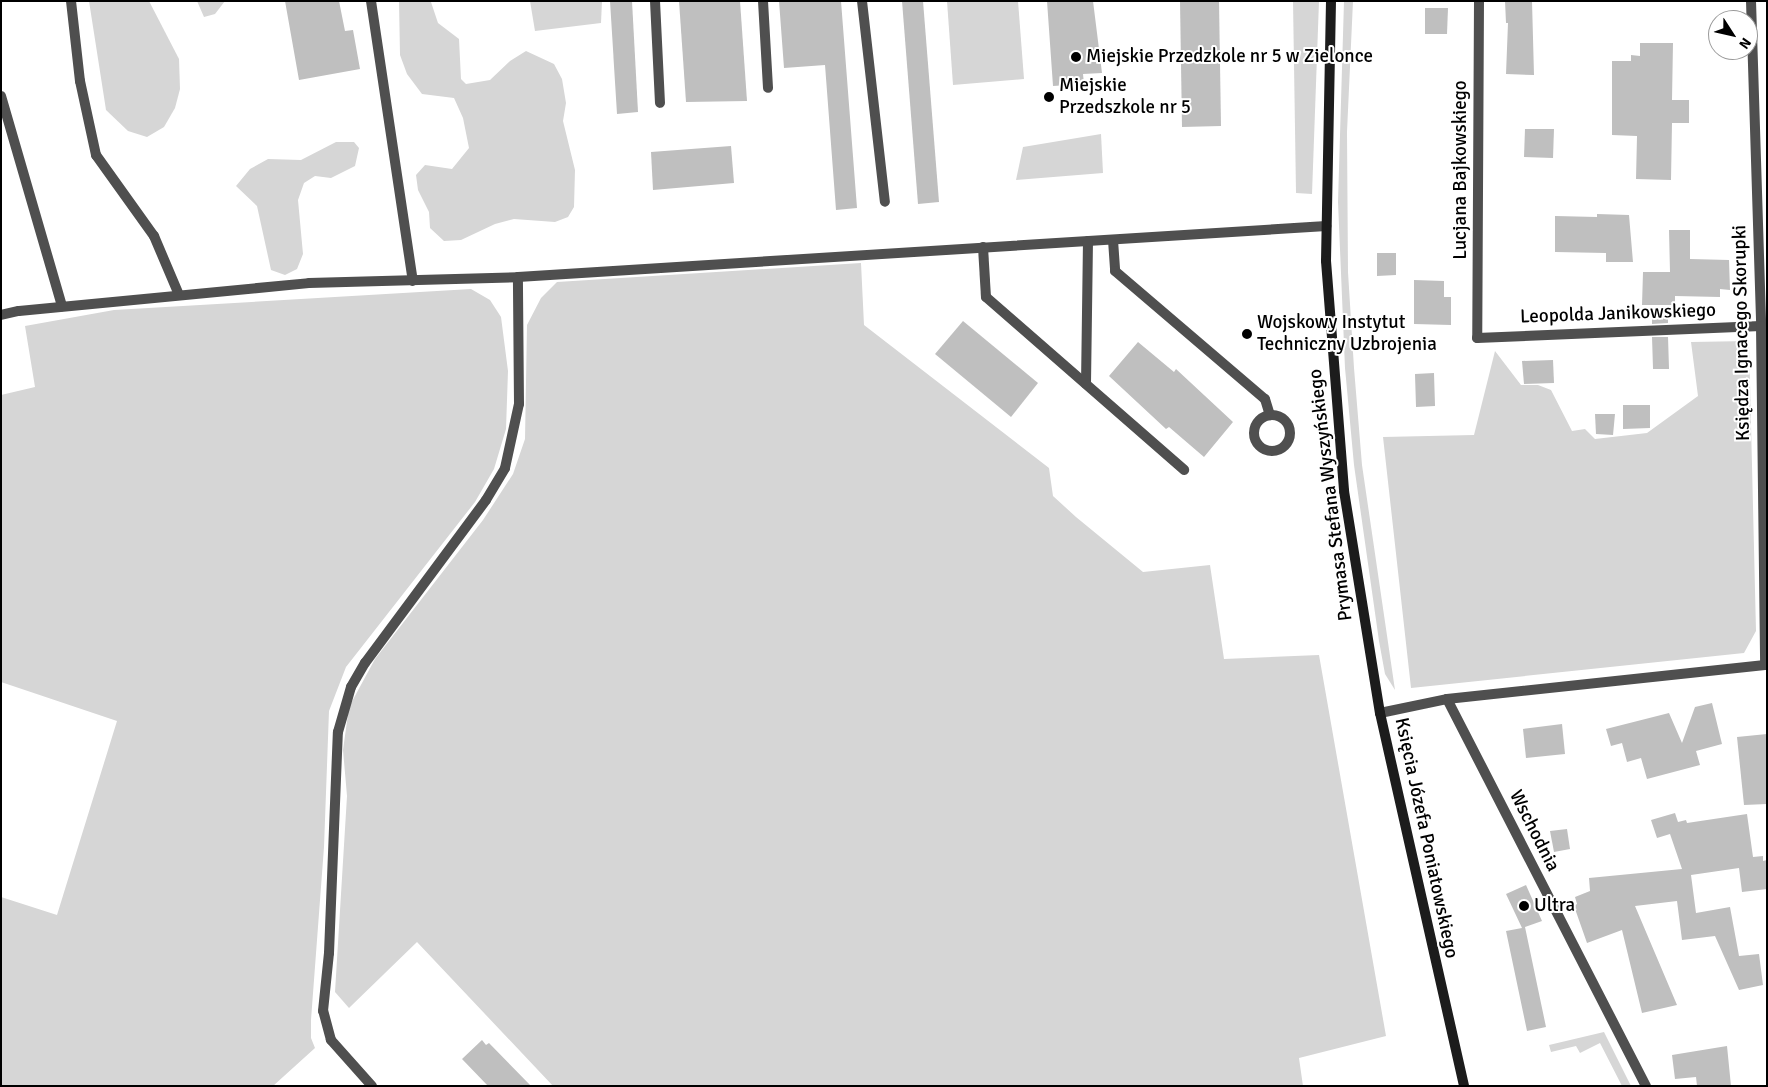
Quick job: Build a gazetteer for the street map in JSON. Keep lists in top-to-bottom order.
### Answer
{
  "streets": {
    "main road": ["Prymasa Stefana Wyszyńskiego", "Księcia Józefa Poniatowskiego"],
    "street": [
      "Lucjana Bajkowskiego",
      "Leopolda Janikowskiego",
      "Księdza Ignacego Skorupki",
      "Wschodnia"
    ]
  },
  "crossings": [
    ["Lucjana Bajkowskiego", "Leopolda Janikowskiego"],
    ["Leopolda Janikowskiego", "Księdza Ignacego Skorupki"],
    ["Księdza Ignacego Skorupki", "Księcia Józefa Poniatowskiego"],
    ["Prymasa Stefana Wyszyńskiego", "Księcia Józefa Poniatowskiego"],
    ["Wschodnia", "Księcia Józefa Poniatowskiego"]
  ],
  "places": [
    "Miejskie Przedzkole nr 5 w Zielonce",
    "Miejskie Przedszkole nr 5",
    "Wojskowy Instytut Techniczny Uzbrojenia",
    "Ultra"
  ],
  "north": "bottom right"
}
